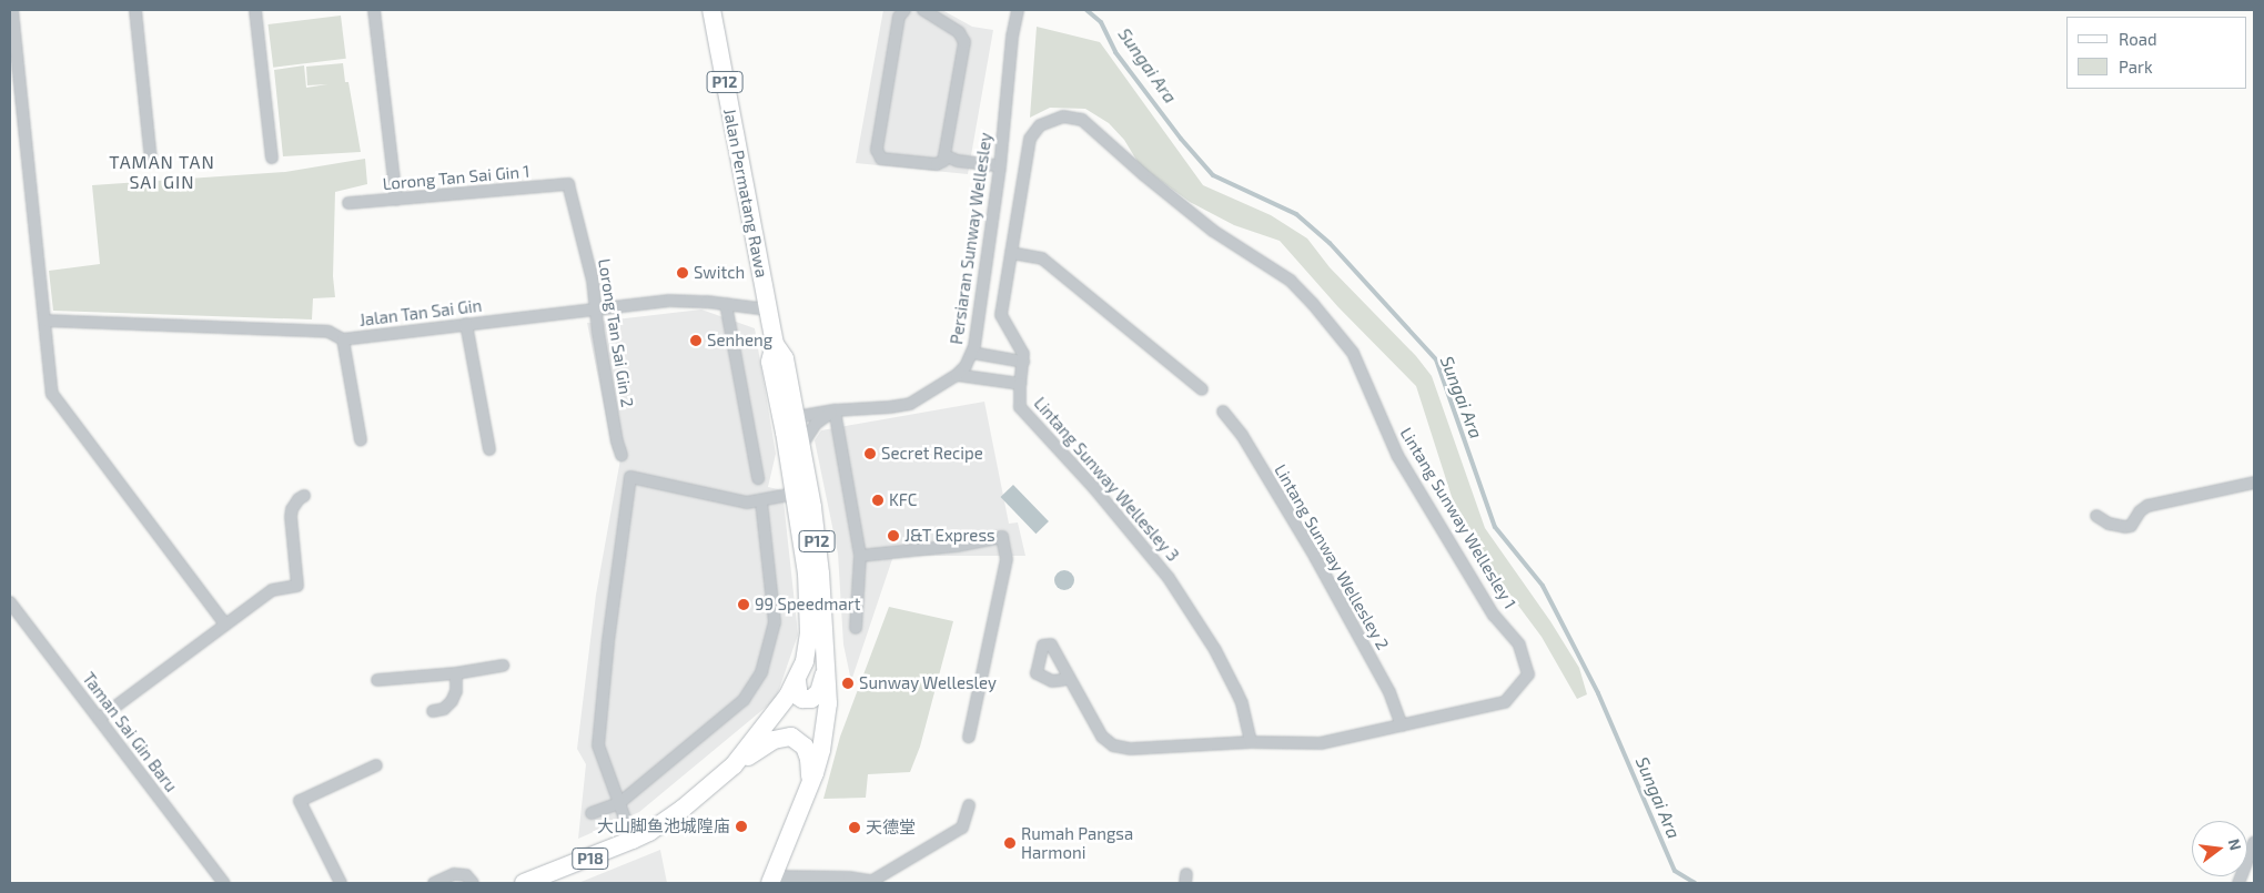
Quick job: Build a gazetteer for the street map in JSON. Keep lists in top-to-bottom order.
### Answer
{
  "streets": {
    "main road": ["P12", "Jalan Permatang Rawa", "P18"],
    "street": [
      "Lorong Tan Sai Gin 1",
      "Persiaran Sunway Wellesley",
      "Jalan Tan Sai Gin",
      "Lorong Tan Sai Gin 2",
      "Lintang Sunway Wellesley 3",
      "Lintang Sunway Wellesley 1",
      "Lintang Sunway Wellesley 2",
      "Taman Sai Gin Baru"
    ]
  },
  "crossings": [
    ["P12", "Jalan Permatang Rawa"],
    ["P12", "P18"],
    ["Lorong Tan Sai Gin 1", "Lorong Tan Sai Gin 2"],
    ["Jalan Permatang Rawa", "Persiaran Sunway Wellesley"],
    ["Jalan Permatang Rawa", "Jalan Tan Sai Gin"],
    ["Jalan Tan Sai Gin", "Lorong Tan Sai Gin 2"],
    ["Lintang Sunway Wellesley 1", "Lintang Sunway Wellesley 2"]
  ],
  "districts": ["TAMAN TAN SAI GIN"],
  "water": ["Sungai Ara"],
  "places": [
    "Switch",
    "Senheng",
    "Secret Recipe",
    "KFC",
    "J&T Express",
    "99 Speedmart",
    "Sunway Wellesley",
    "大山脚鱼池城隍庙",
    "天德堂",
    "Rumah Pangsa Harmoni"
  ],
  "legend": ["Road", "Park"],
  "north": "right"
}
